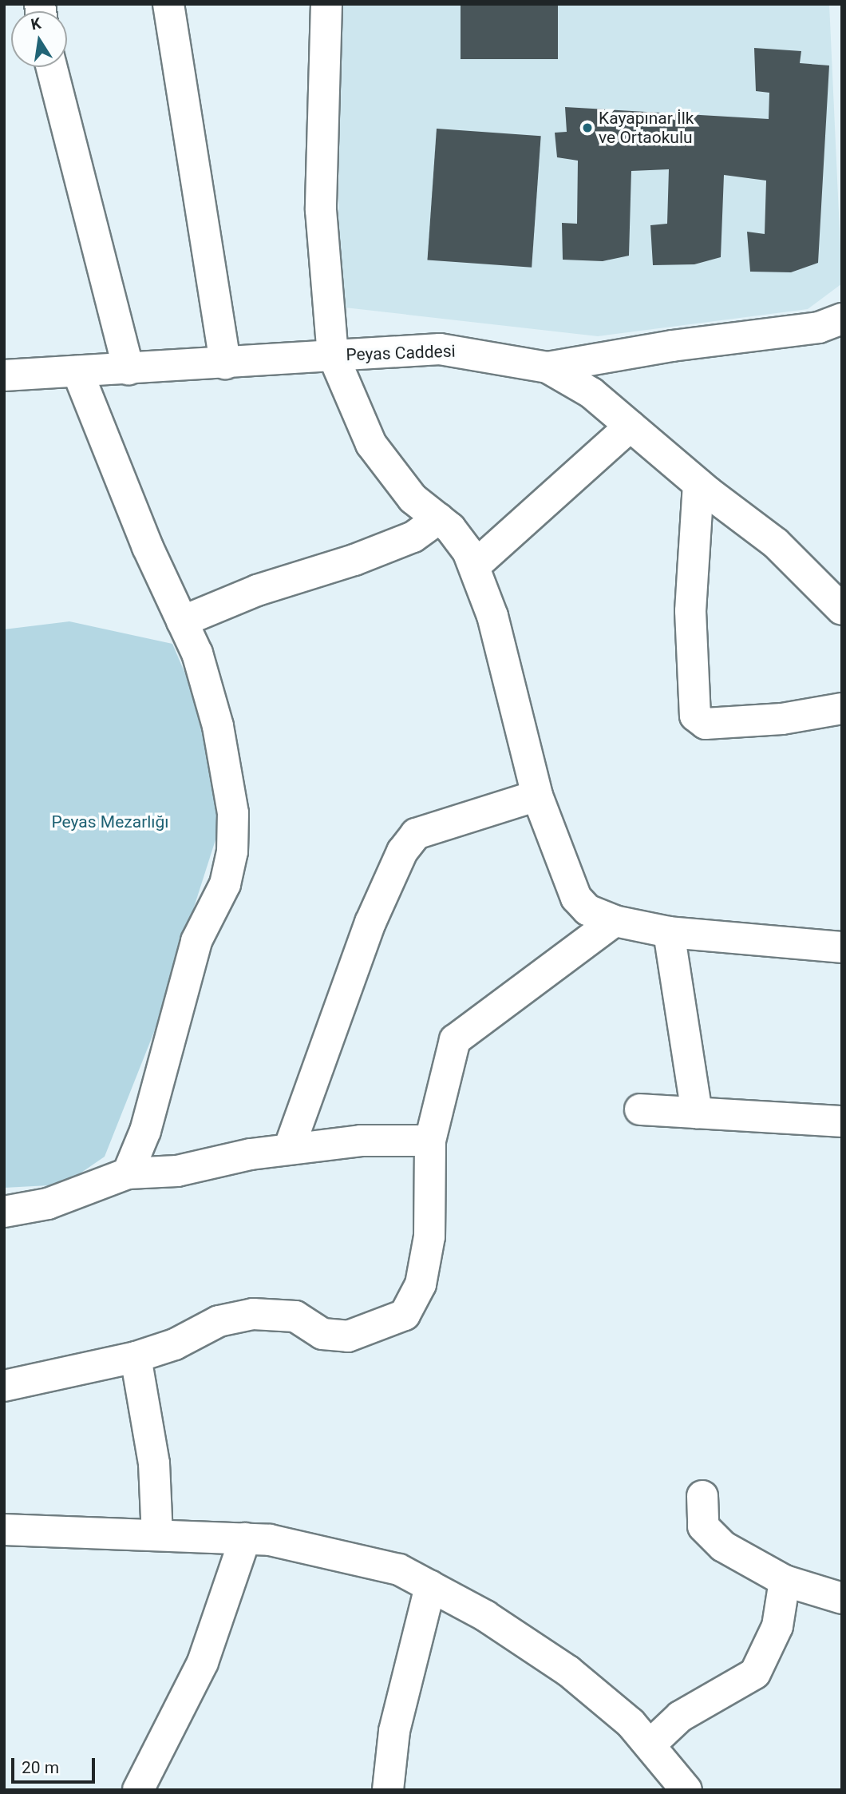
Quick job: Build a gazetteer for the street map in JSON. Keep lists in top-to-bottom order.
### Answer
{
  "streets": {
    "street": ["Peyas Caddesi"]
  },
  "parks": ["Peyas Mezarlığı"],
  "places": ["Kayapınar İlk ve Ortaokulu"],
  "scale_bar": "20 m",
  "north": "top"
}
